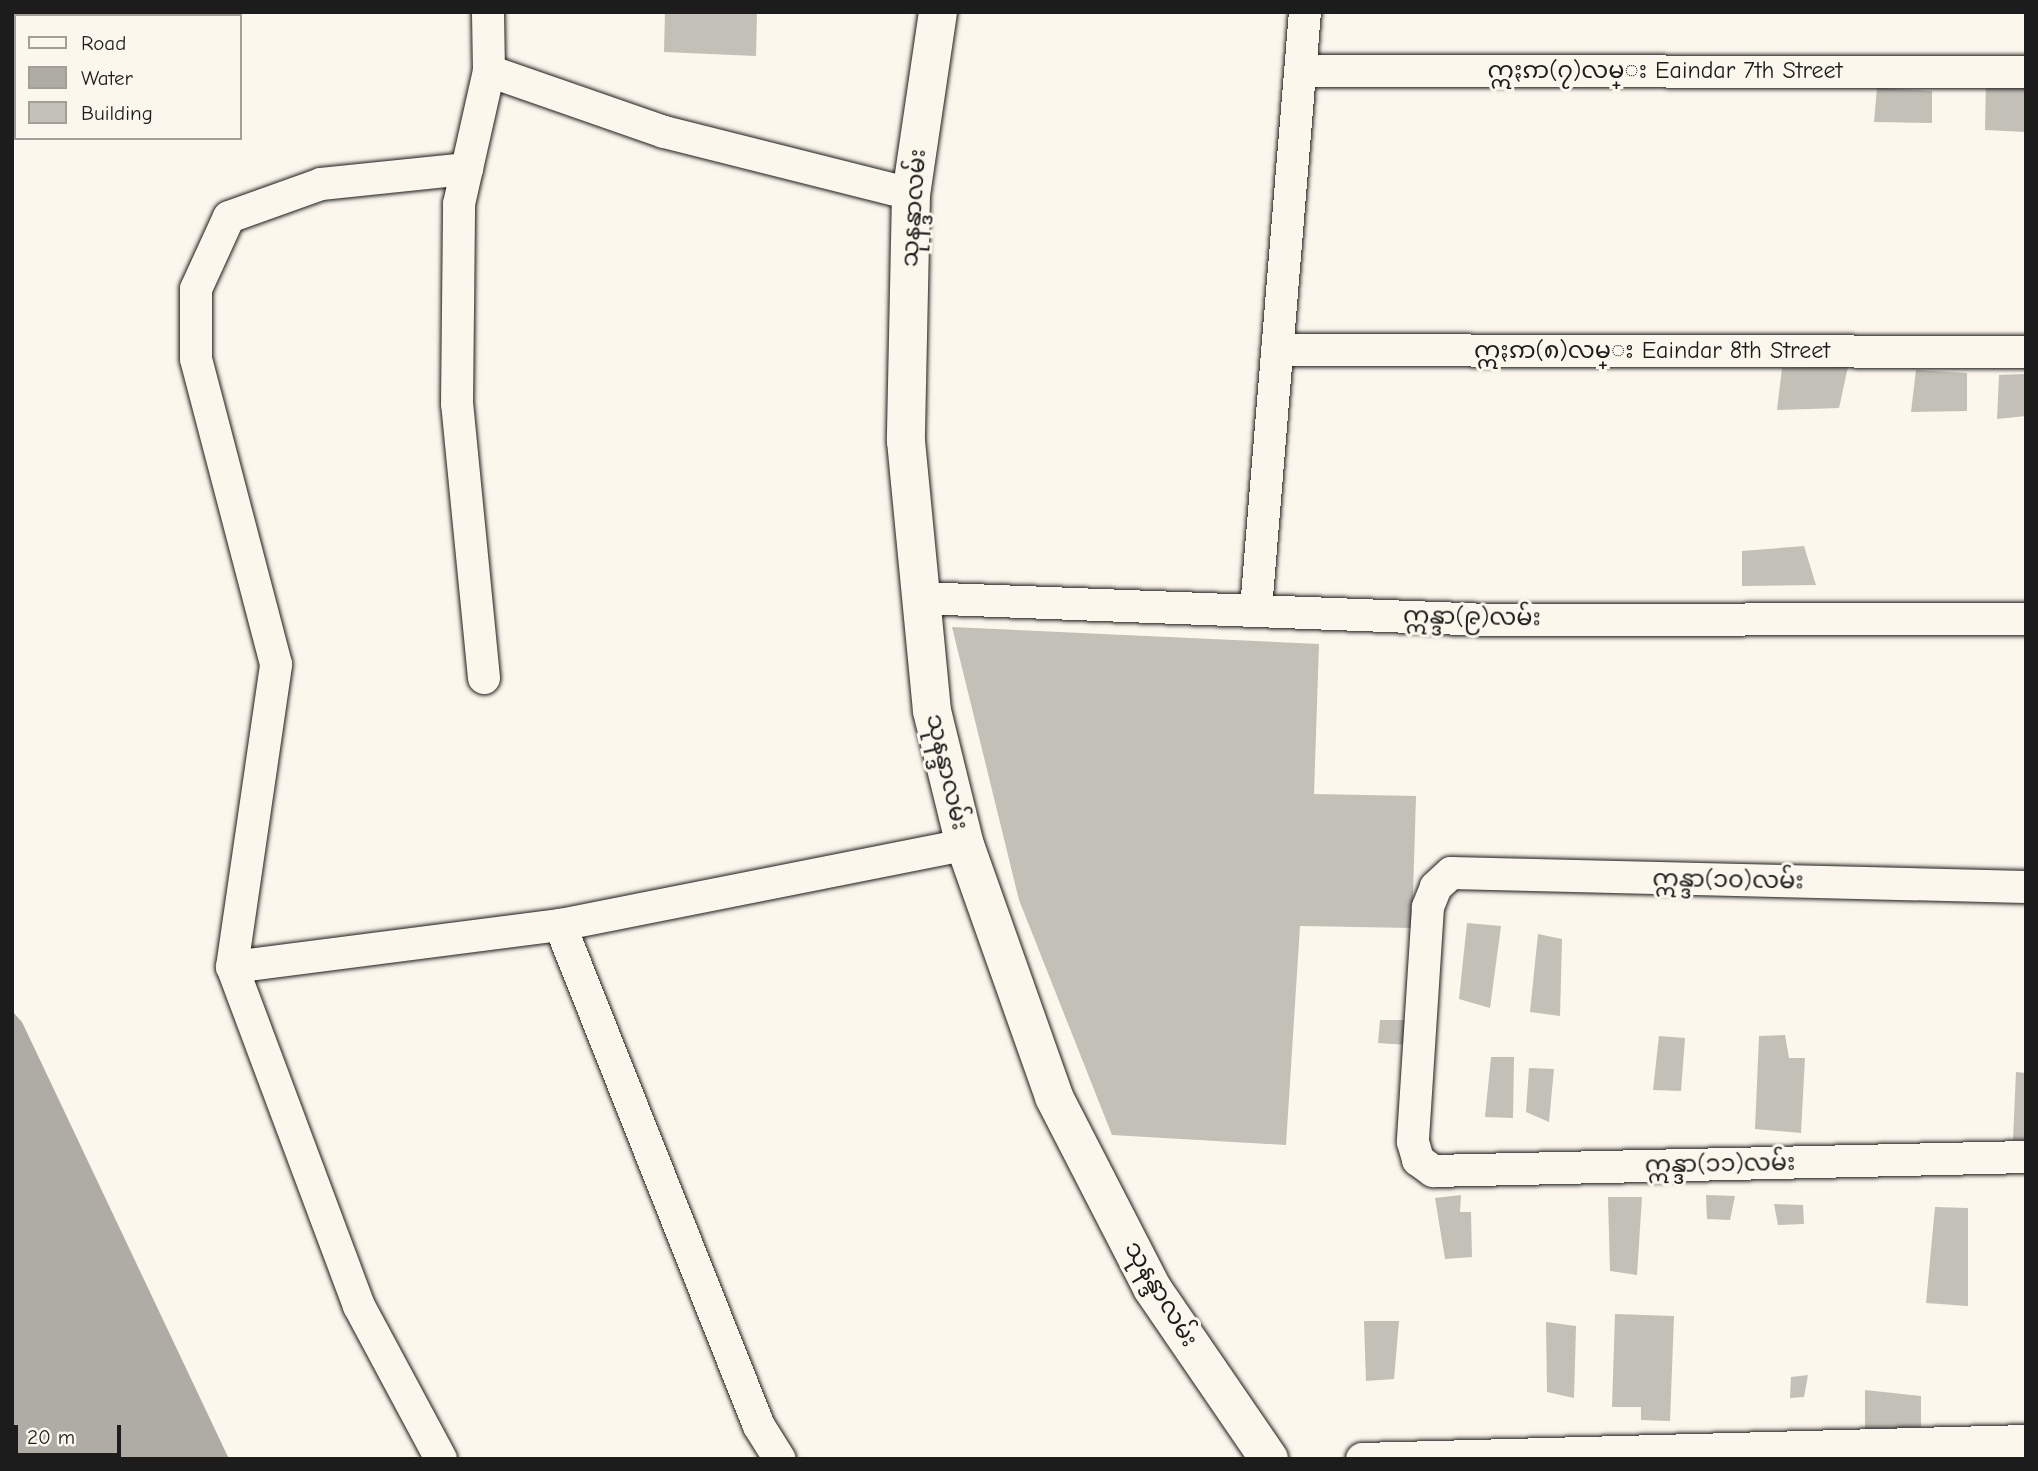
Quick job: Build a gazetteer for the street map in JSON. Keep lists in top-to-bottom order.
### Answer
{
  "streets": {
    "main road": ["သုနန္ဒာလမ်း"],
    "street": [
      "ဣႏၵာ(၇)လမ္း Eaindar 7th Street",
      "ဣႏၵာ(၈)လမ္း Eaindar 8th Street",
      "ဣန္ဒာ(၉)လမ်း",
      "ဣန္ဒာ(၁၀)လမ်း",
      "ဣန္ဒာ(၁၁)လမ်း"
    ]
  },
  "crossings": [
    ["သုနန္ဒာလမ်း", "ဣန္ဒာ(၉)လမ်း"],
    ["ဣန္ဒာ(၁၀)လမ်း", "ဣန္ဒာ(၁၁)လမ်း"]
  ],
  "legend": ["Road", "Water", "Building"],
  "scale_bar": "20 m"
}
